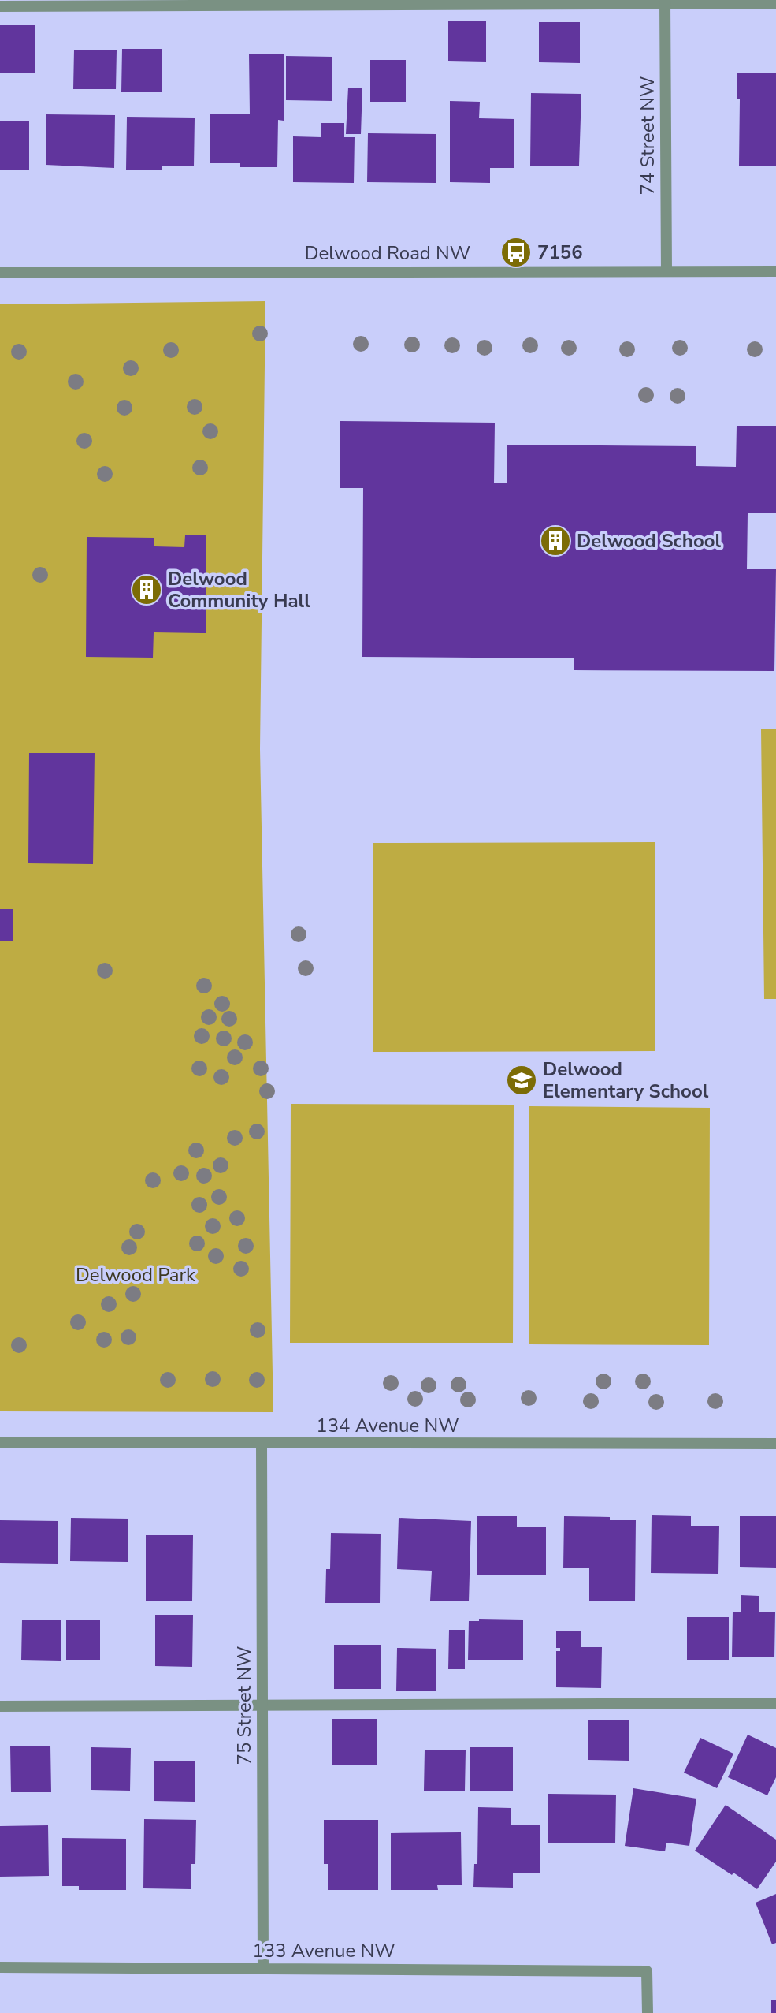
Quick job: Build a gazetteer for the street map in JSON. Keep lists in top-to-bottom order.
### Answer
{
  "streets": {
    "street": [
      "74 Street NW",
      "Delwood Road NW",
      "134 Avenue NW",
      "75 Street NW",
      "133 Avenue NW"
    ]
  },
  "crossings": [
    ["74 Street NW", "Delwood Road NW"],
    ["134 Avenue NW", "75 Street NW"],
    ["75 Street NW", "133 Avenue NW"]
  ],
  "parks": ["Delwood Park"],
  "places": {
    "bus stop": ["7156"],
    "building": ["Delwood School", "Delwood Community Hall"],
    "school or university": ["Delwood Elementary School"]
  }
}
